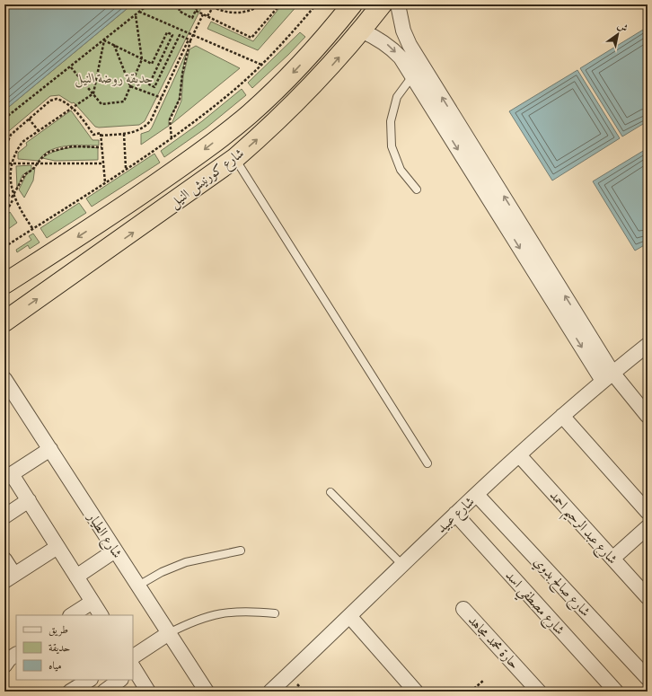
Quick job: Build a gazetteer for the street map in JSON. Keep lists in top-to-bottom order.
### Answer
{
  "streets": {
    "highway": ["شارع كورنيش النيل"],
    "street": [
      "شارع عبيد",
      "شارع عبد الرحيم احمد",
      "شارع الطيار",
      "شارع صالح بدوي",
      "شارع مصطفي اسد",
      "حارة محمد مجاهد"
    ]
  },
  "crossings": [
    ["شارع عبيد", "شارع عبد الرحيم احمد"],
    ["شارع عبيد", "شارع صالح بدوي"],
    ["شارع عبيد", "شارع مصطفي اسد"]
  ],
  "parks": ["حديقة روضة النيل"],
  "legend": ["طريق", "حديقة", "مياه"],
  "north": "top right"
}
